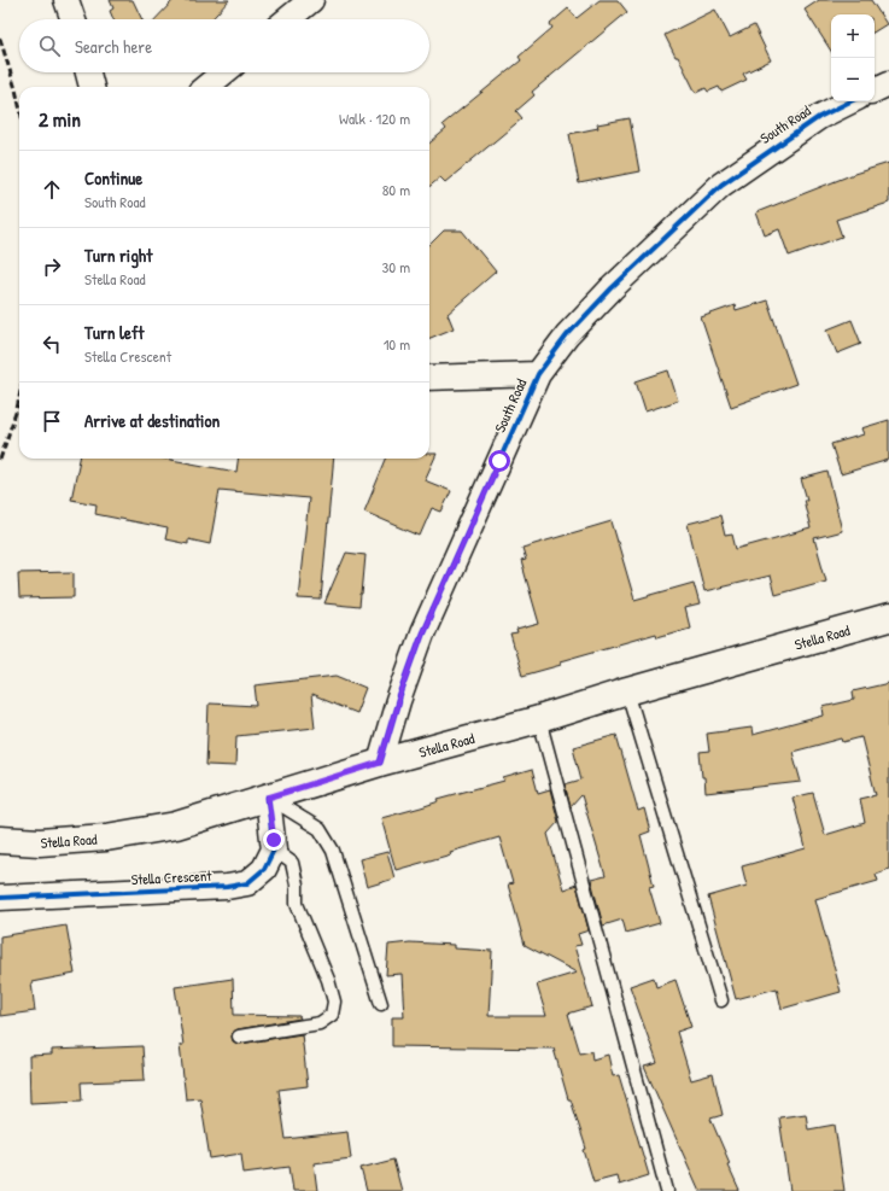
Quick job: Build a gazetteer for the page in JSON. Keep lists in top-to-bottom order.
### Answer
{
  "streets": {
    "main road": ["Stella Road"],
    "street": ["South Road", "Stella Crescent"]
  },
  "crossings": [
    ["South Road", "Stella Road"]
  ],
  "page": {
    "map_buttons": ["+", "−"],
    "search": "Search here",
    "heading": ["2 min", "Walk · 120 m"],
    "list": [
      ["Continue", "South Road", "80 m"],
      ["Turn right", "Stella Road", "30 m"],
      ["Turn left", "Stella Crescent", "10 m"],
      "Arrive at destination"
    ]
  }
}
